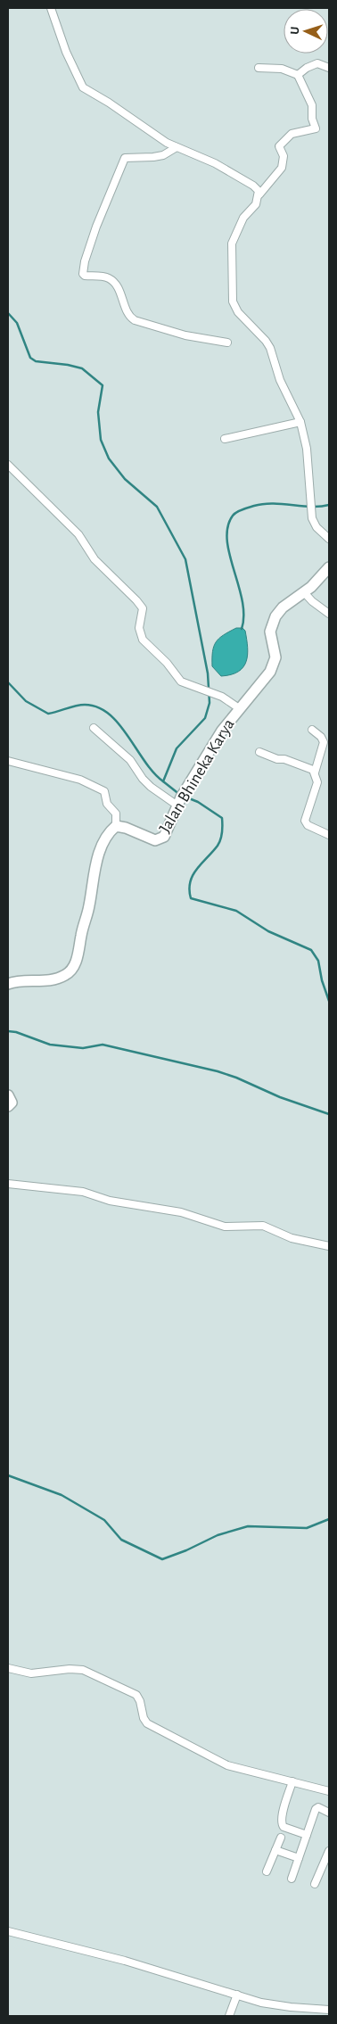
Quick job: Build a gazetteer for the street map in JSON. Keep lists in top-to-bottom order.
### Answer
{
  "streets": {
    "street": ["Jalan Bhineka Karya"]
  },
  "north": "left"
}
